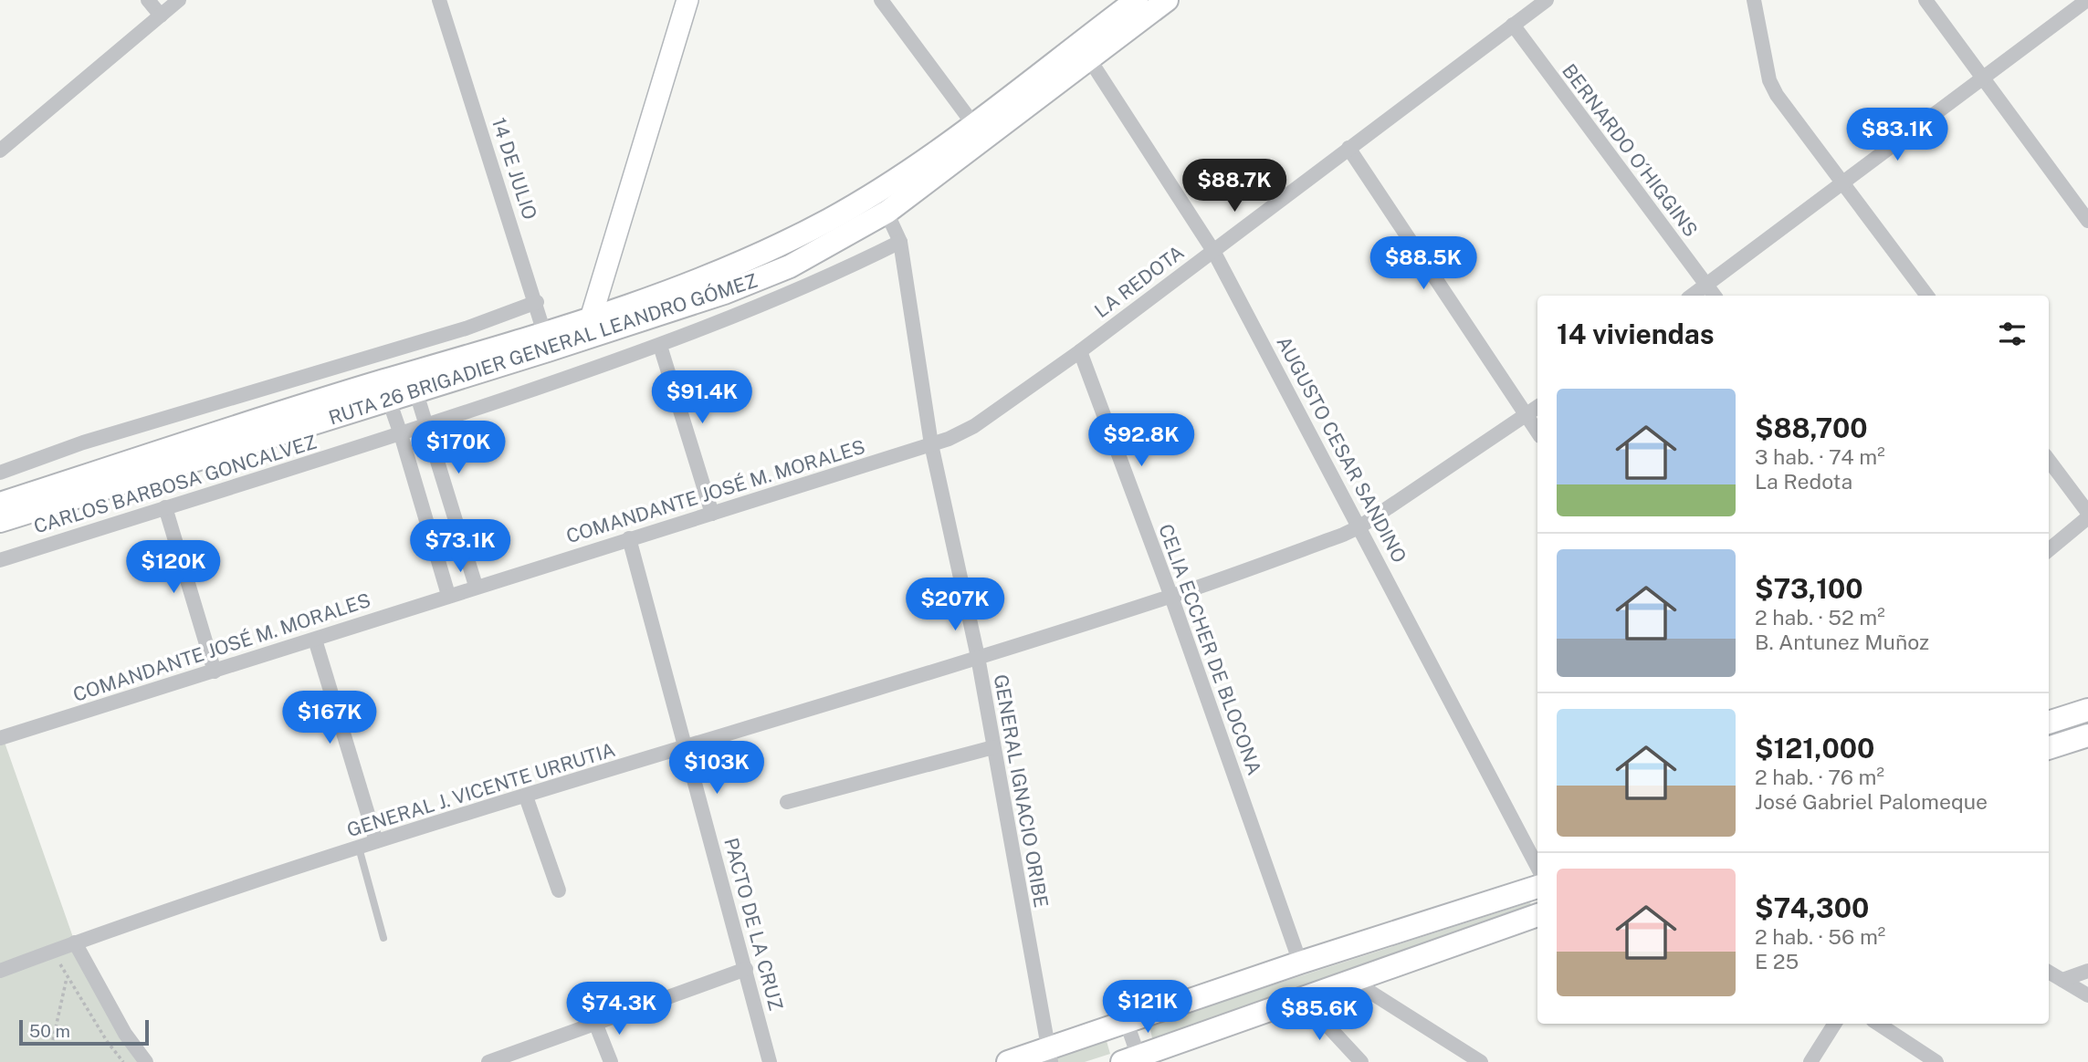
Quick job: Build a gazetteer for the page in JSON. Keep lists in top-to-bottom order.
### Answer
{
  "streets": {
    "main road": ["RUTA 26 BRIGADIER GENERAL LEANDRO GÓMEZ"],
    "street": [
      "BERNARDO O´HIGGINS",
      "14 DE JULIO",
      "LA REDOTA",
      "AUGUSTO CESAR SANDINO",
      "CARLOS BARBOSA GONCALVEZ",
      "COMANDANTE JOSÉ M. MORALES",
      "CELIA ECCHER DE BLOCONA",
      "GENERAL J. VICENTE URRUTIA",
      "GENERAL IGNACIO ORIBE",
      "PACTO DE LA CRUZ"
    ]
  },
  "crossings": [
    ["BERNARDO O´HIGGINS", "LA REDOTA"],
    ["14 DE JULIO", "RUTA 26 BRIGADIER GENERAL LEANDRO GÓMEZ"],
    ["LA REDOTA", "AUGUSTO CESAR SANDINO"],
    ["LA REDOTA", "COMANDANTE JOSÉ M. MORALES"],
    ["LA REDOTA", "CELIA ECCHER DE BLOCONA"],
    ["LA REDOTA", "GENERAL IGNACIO ORIBE"],
    ["RUTA 26 BRIGADIER GENERAL LEANDRO GÓMEZ", "AUGUSTO CESAR SANDINO"],
    ["RUTA 26 BRIGADIER GENERAL LEANDRO GÓMEZ", "GENERAL IGNACIO ORIBE"],
    ["AUGUSTO CESAR SANDINO", "GENERAL J. VICENTE URRUTIA"],
    ["CARLOS BARBOSA GONCALVEZ", "GENERAL IGNACIO ORIBE"],
    ["COMANDANTE JOSÉ M. MORALES", "GENERAL IGNACIO ORIBE"],
    ["COMANDANTE JOSÉ M. MORALES", "PACTO DE LA CRUZ"],
    ["CELIA ECCHER DE BLOCONA", "GENERAL J. VICENTE URRUTIA"],
    ["GENERAL J. VICENTE URRUTIA", "GENERAL IGNACIO ORIBE"],
    ["GENERAL J. VICENTE URRUTIA", "PACTO DE LA CRUZ"]
  ],
  "scale_bar": "50 m",
  "page": {
    "price": [
      "$83.1K",
      "$88.7K",
      "$88.5K",
      "$91.4K",
      "$92.8K",
      "$170K",
      "$73.1K",
      "$120K",
      "$207K",
      "$167K",
      "$103K",
      "$121K",
      "$74.3K",
      "$85.6K"
    ],
    "heading": "14 viviendas",
    "list": [
      {
        "name": "$88,700",
        "note": "3 hab. · 74 m² · La Redota"
      },
      {
        "name": "$73,100",
        "note": "2 hab. · 52 m² · B. Antunez Muñoz"
      },
      {
        "name": "$121,000",
        "note": "2 hab. · 76 m² · José Gabriel Palomeque"
      },
      {
        "name": "$74,300",
        "note": "2 hab. · 56 m² · E 25"
      }
    ],
    "scale": "50 m"
  }
}
